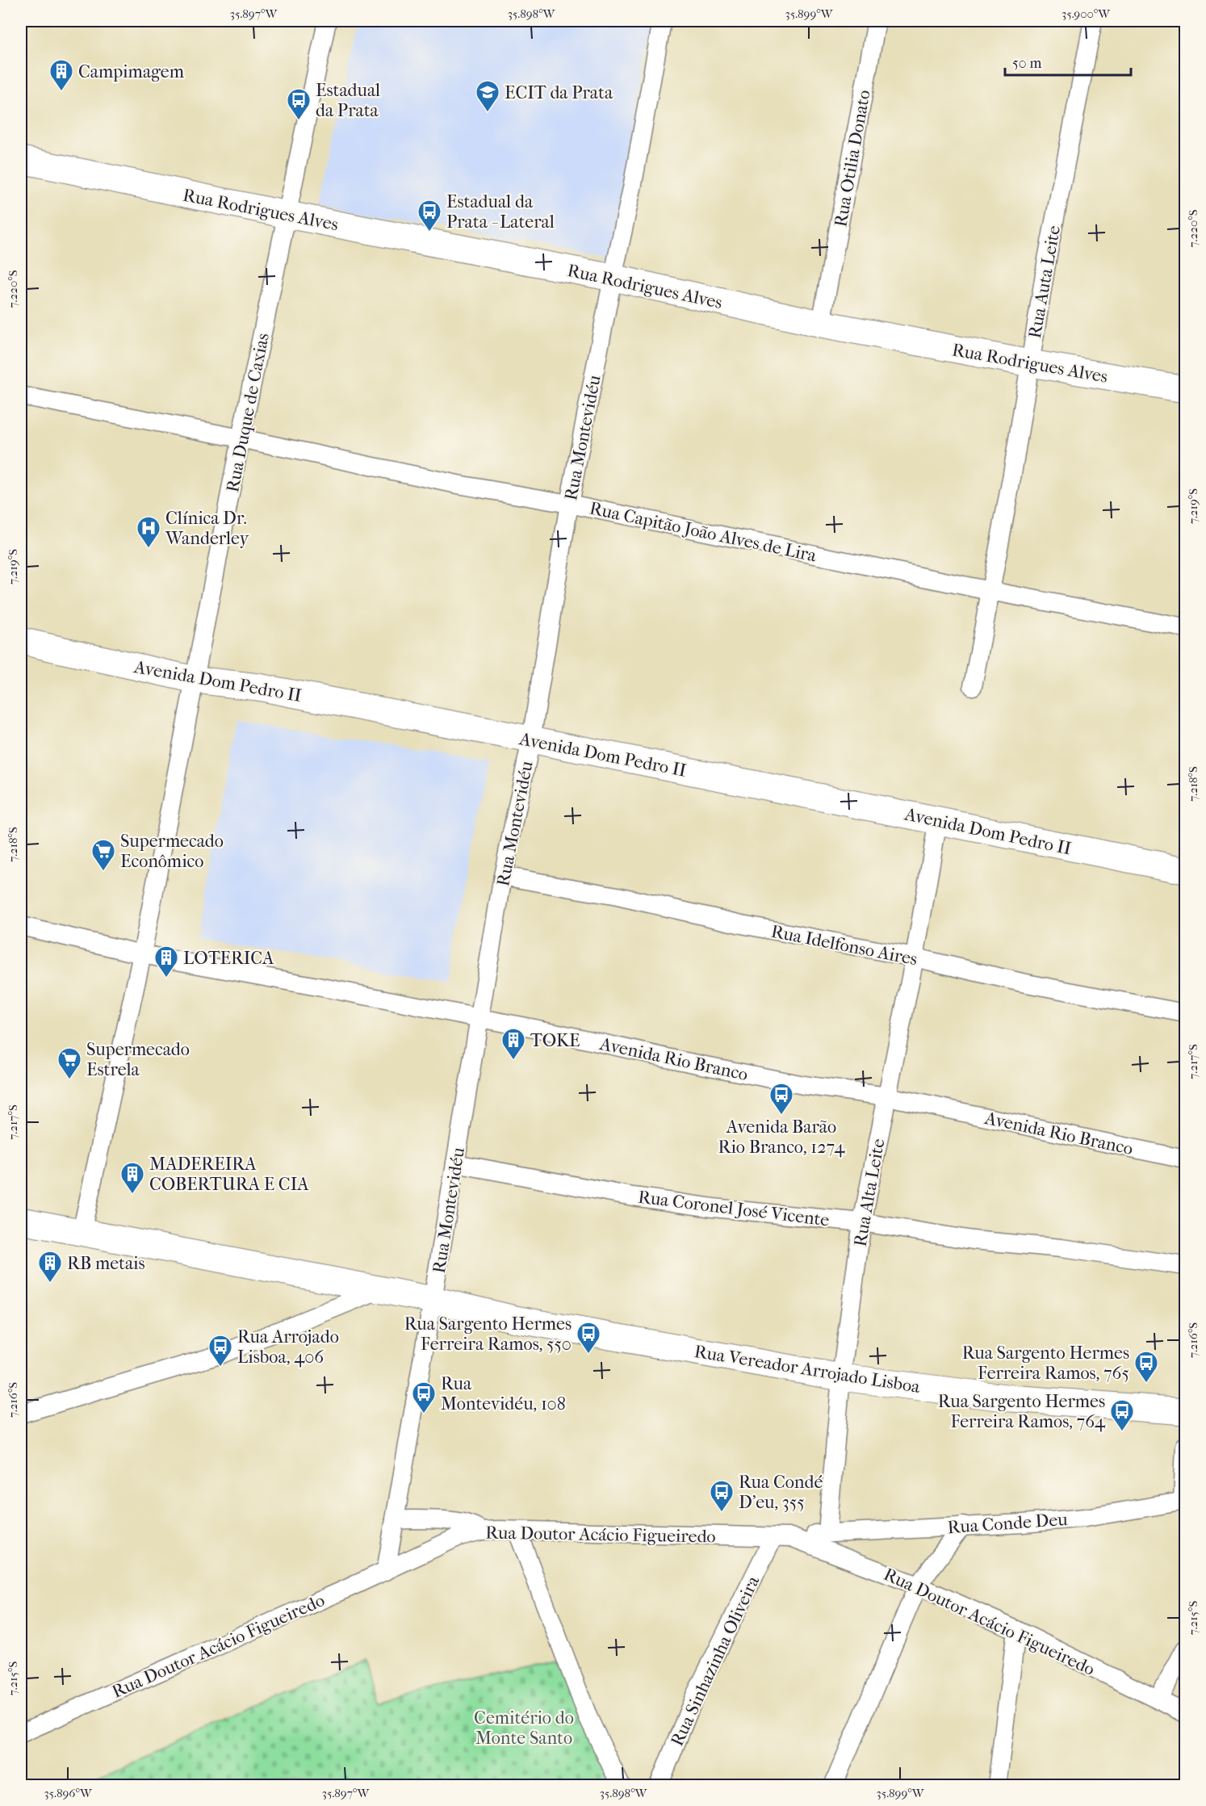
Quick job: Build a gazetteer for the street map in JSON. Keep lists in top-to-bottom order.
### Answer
{
  "streets": {
    "main road": ["Rua Rodrigues Alves", "Avenida Dom Pedro II", "Rua Vereador Arrojado Lisboa"],
    "street": [
      "Rua Otilia Donato",
      "Rua Auta Leite",
      "Rua Duque de Caxias",
      "Rua Montevidéu",
      "Rua Capitão João Alves de Lira",
      "Rua Idelfonso Aires",
      "Avenida Rio Branco",
      "Rua Alta Leite",
      "Rua Coronel José Vicente",
      "Rua Conde Deu",
      "Rua Doutor Acácio Figueiredo",
      "Rua Sinhazinha Oliveira"
    ]
  },
  "crossings": [
    ["Rua Otilia Donato", "Rua Rodrigues Alves"],
    ["Rua Rodrigues Alves", "Rua Auta Leite"],
    ["Rua Rodrigues Alves", "Rua Duque de Caxias"],
    ["Rua Rodrigues Alves", "Rua Montevidéu"],
    ["Rua Auta Leite", "Rua Capitão João Alves de Lira"],
    ["Rua Duque de Caxias", "Rua Capitão João Alves de Lira"],
    ["Rua Duque de Caxias", "Avenida Dom Pedro II"],
    ["Rua Duque de Caxias", "Avenida Rio Branco"],
    ["Rua Duque de Caxias", "Rua Vereador Arrojado Lisboa"],
    ["Rua Montevidéu", "Rua Capitão João Alves de Lira"],
    ["Rua Montevidéu", "Avenida Dom Pedro II"],
    ["Rua Montevidéu", "Rua Idelfonso Aires"],
    ["Rua Montevidéu", "Avenida Rio Branco"],
    ["Rua Montevidéu", "Rua Coronel José Vicente"],
    ["Rua Montevidéu", "Rua Vereador Arrojado Lisboa"],
    ["Rua Montevidéu", "Rua Doutor Acácio Figueiredo"],
    ["Avenida Dom Pedro II", "Rua Alta Leite"],
    ["Rua Idelfonso Aires", "Rua Alta Leite"],
    ["Avenida Rio Branco", "Rua Alta Leite"],
    ["Rua Alta Leite", "Rua Coronel José Vicente"],
    ["Rua Alta Leite", "Rua Vereador Arrojado Lisboa"],
    ["Rua Alta Leite", "Rua Conde Deu"],
    ["Rua Doutor Acácio Figueiredo", "Rua Sinhazinha Oliveira"]
  ],
  "parks": ["Cemitério do Monte Santo"],
  "places": {
    "building": [
      "Campimagem",
      "LOTERICA",
      "TOKE",
      "MADEREIRA COBERTURA E CIA",
      "RB metais"
    ],
    "school or university": ["ECIT da Prata"],
    "bus stop": [
      "Estadual da Prata",
      "Estadual da Prata - Lateral",
      "Avenida Barão Rio Branco, 1274",
      "Rua Sargento Hermes Ferreira Ramos, 550",
      "Rua Arrojado Lisboa, 406",
      "Rua Sargento Hermes Ferreira Ramos, 765",
      "Rua Montevidéu, 108",
      "Rua Sargento Hermes Ferreira Ramos, 764",
      "Rua Condé D'eu, 355"
    ],
    "hospital": ["Clínica Dr. Wanderley"],
    "supermarket": ["Supermecado Econômico", "Supermecado Estrela"]
  },
  "scale_bar": "50 m",
  "coordinates": [
    "35.897°W",
    "35.898°W",
    "35.899°W",
    "35.900°W",
    "7.220°S",
    "7.219°S",
    "7.218°S",
    "7.217°S",
    "7.216°S",
    "7.215°S",
    "35.896°W"
  ]
}
